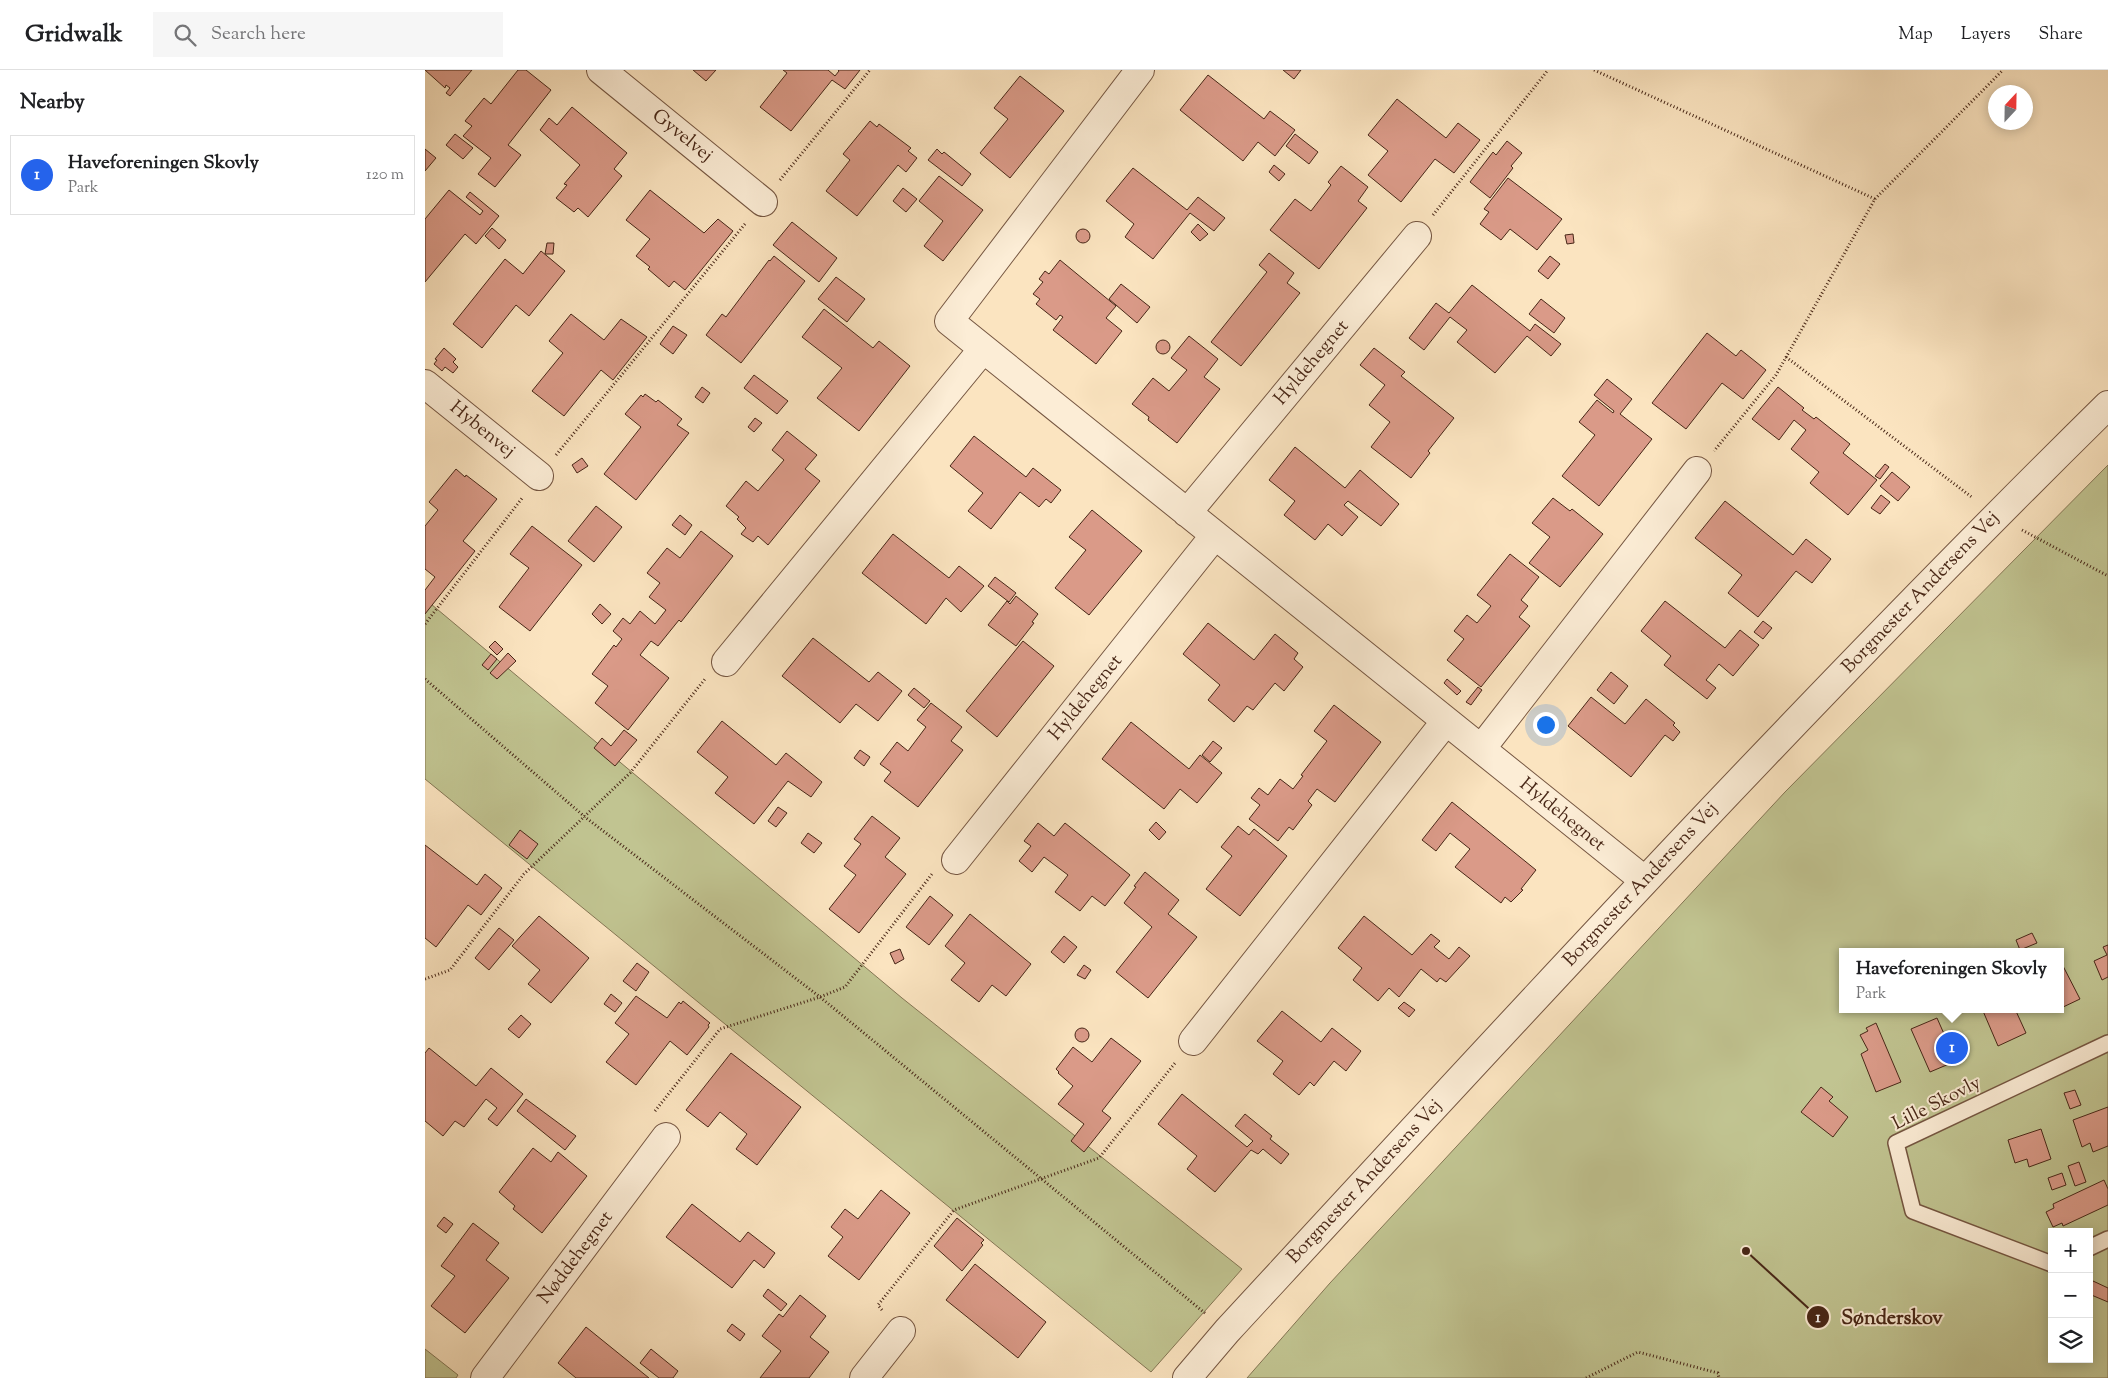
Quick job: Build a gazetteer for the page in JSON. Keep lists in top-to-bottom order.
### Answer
{
  "streets": {
    "street": [
      "Gyvelvej",
      "Hyldehegnet",
      "Hybenvej",
      "Borgmester Andersens Vej",
      "Nøddehegnet"
    ],
    "lane": ["Lille Skovly"]
  },
  "crossings": [
    ["Hyldehegnet", "Borgmester Andersens Vej"]
  ],
  "places": ["Sønderskov"],
  "north": "top",
  "page": {
    "header": "Gridwalk",
    "search": "Search here",
    "nav": ["Map", "Layers", "Share"],
    "heading": "Nearby",
    "list": [
      {
        "mark": "1",
        "name": "Haveforeningen Skovly",
        "note": "Park",
        "value": "120 m"
      }
    ],
    "popup": ["Haveforeningen Skovly", "Park"],
    "pins": "1",
    "map_buttons": ["+", "−"]
  }
}
